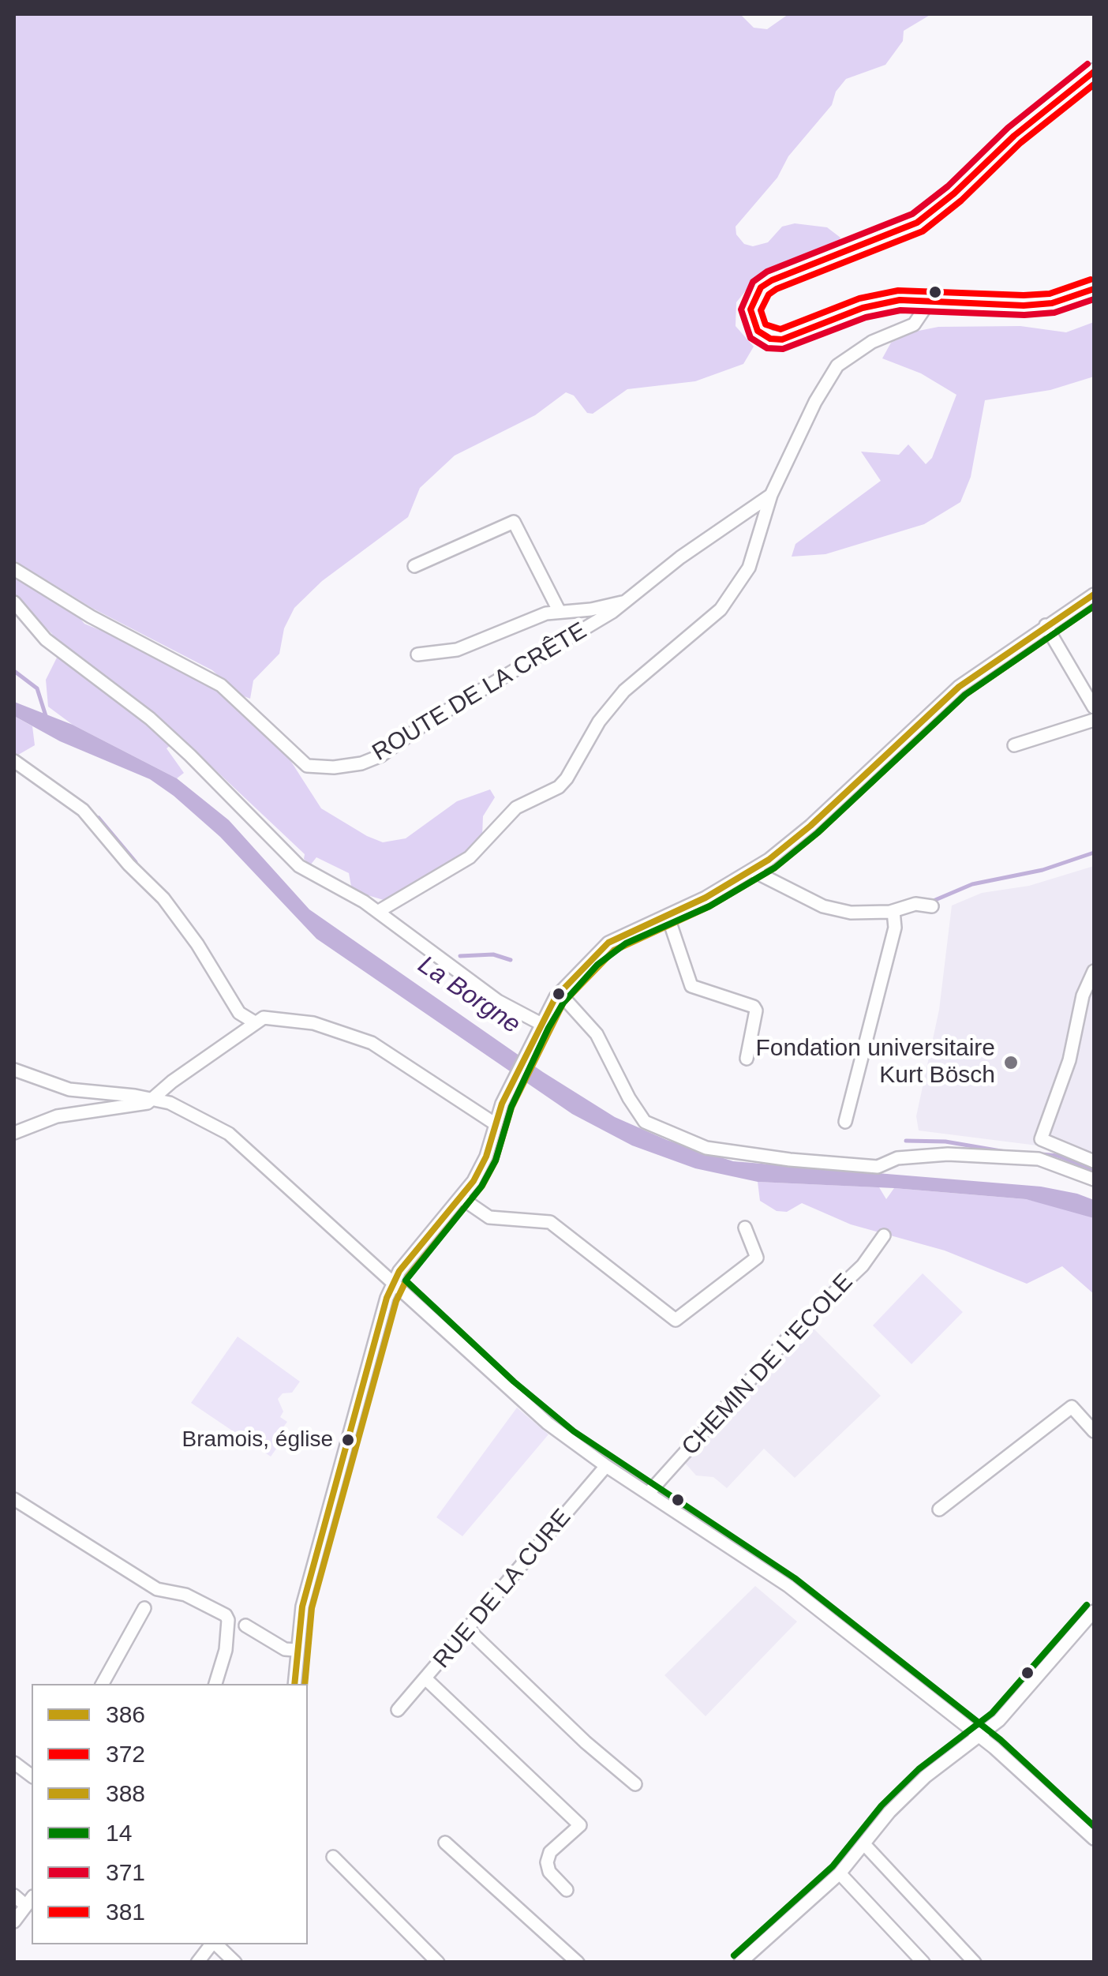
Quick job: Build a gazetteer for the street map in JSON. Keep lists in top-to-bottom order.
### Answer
{
  "streets": {
    "street": ["ROUTE DE LA CRÊTE", "CHEMIN DE L'ECOLE", "RUE DE LA CURE"]
  },
  "water": ["La Borgne"],
  "places": ["Fondation universitaire Kurt Bösch", "Bramois, église"],
  "lines": [
    "transit line 371",
    "transit line 372",
    "transit line 381",
    "transit line 386",
    "transit line 388",
    "transit line 14"
  ],
  "legend": [
    "386",
    "372",
    "388",
    "14",
    "371",
    "381"
  ]
}
